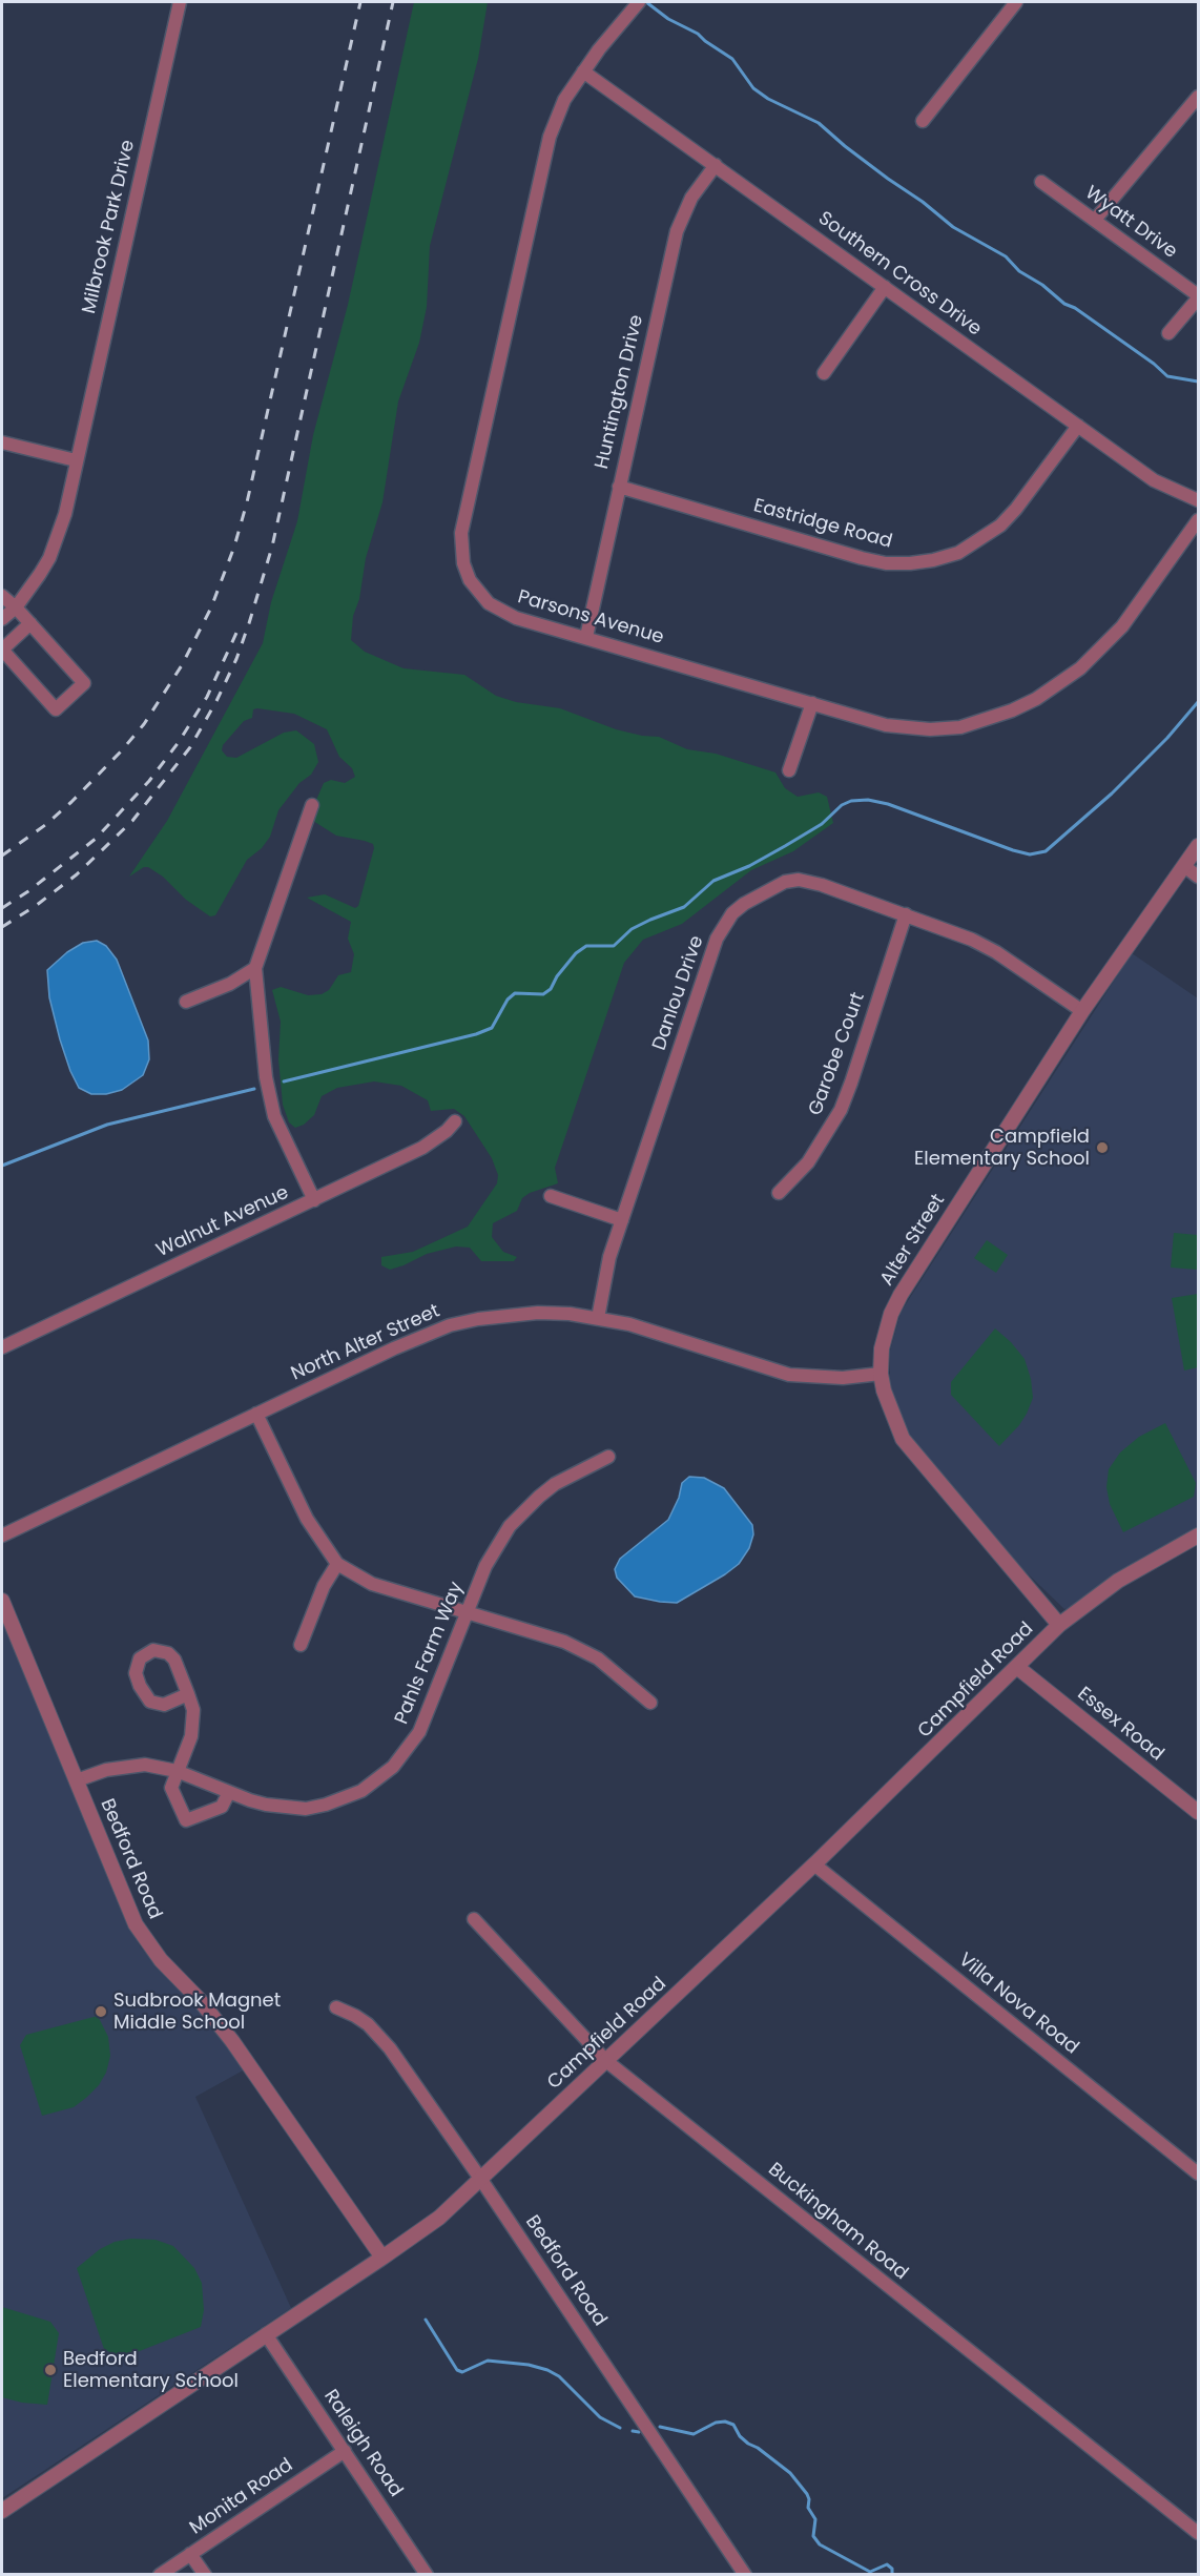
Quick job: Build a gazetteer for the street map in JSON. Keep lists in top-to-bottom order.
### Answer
{
  "streets": {
    "street": [
      "Wyatt Drive",
      "Milbrook Park Drive",
      "Southern Cross Drive",
      "Huntington Drive",
      "Eastridge Road",
      "Parsons Avenue",
      "Danlou Drive",
      "Garobe Court",
      "Walnut Avenue",
      "Alter Street",
      "North Alter Street",
      "Pahls Farm Way",
      "Campfield Road",
      "Essex Road",
      "Bedford Road",
      "Villa Nova Road",
      "Buckingham Road",
      "Raleigh Road",
      "Monita Road"
    ]
  },
  "crossings": [
    ["Southern Cross Drive", "Huntington Drive"],
    ["Southern Cross Drive", "Eastridge Road"],
    ["Southern Cross Drive", "Parsons Avenue"],
    ["Huntington Drive", "Eastridge Road"],
    ["Huntington Drive", "Parsons Avenue"],
    ["Danlou Drive", "Garobe Court"],
    ["Danlou Drive", "Alter Street"],
    ["Danlou Drive", "North Alter Street"],
    ["Alter Street", "North Alter Street"],
    ["Alter Street", "Campfield Road"],
    ["Pahls Farm Way", "Bedford Road"],
    ["Campfield Road", "Essex Road"],
    ["Campfield Road", "Bedford Road"],
    ["Campfield Road", "Villa Nova Road"],
    ["Campfield Road", "Buckingham Road"],
    ["Campfield Road", "Raleigh Road"],
    ["Raleigh Road", "Monita Road"]
  ],
  "places": ["Campfield Elementary School", "Sudbrook Magnet Middle School", "Bedford Elementary School"]
}
